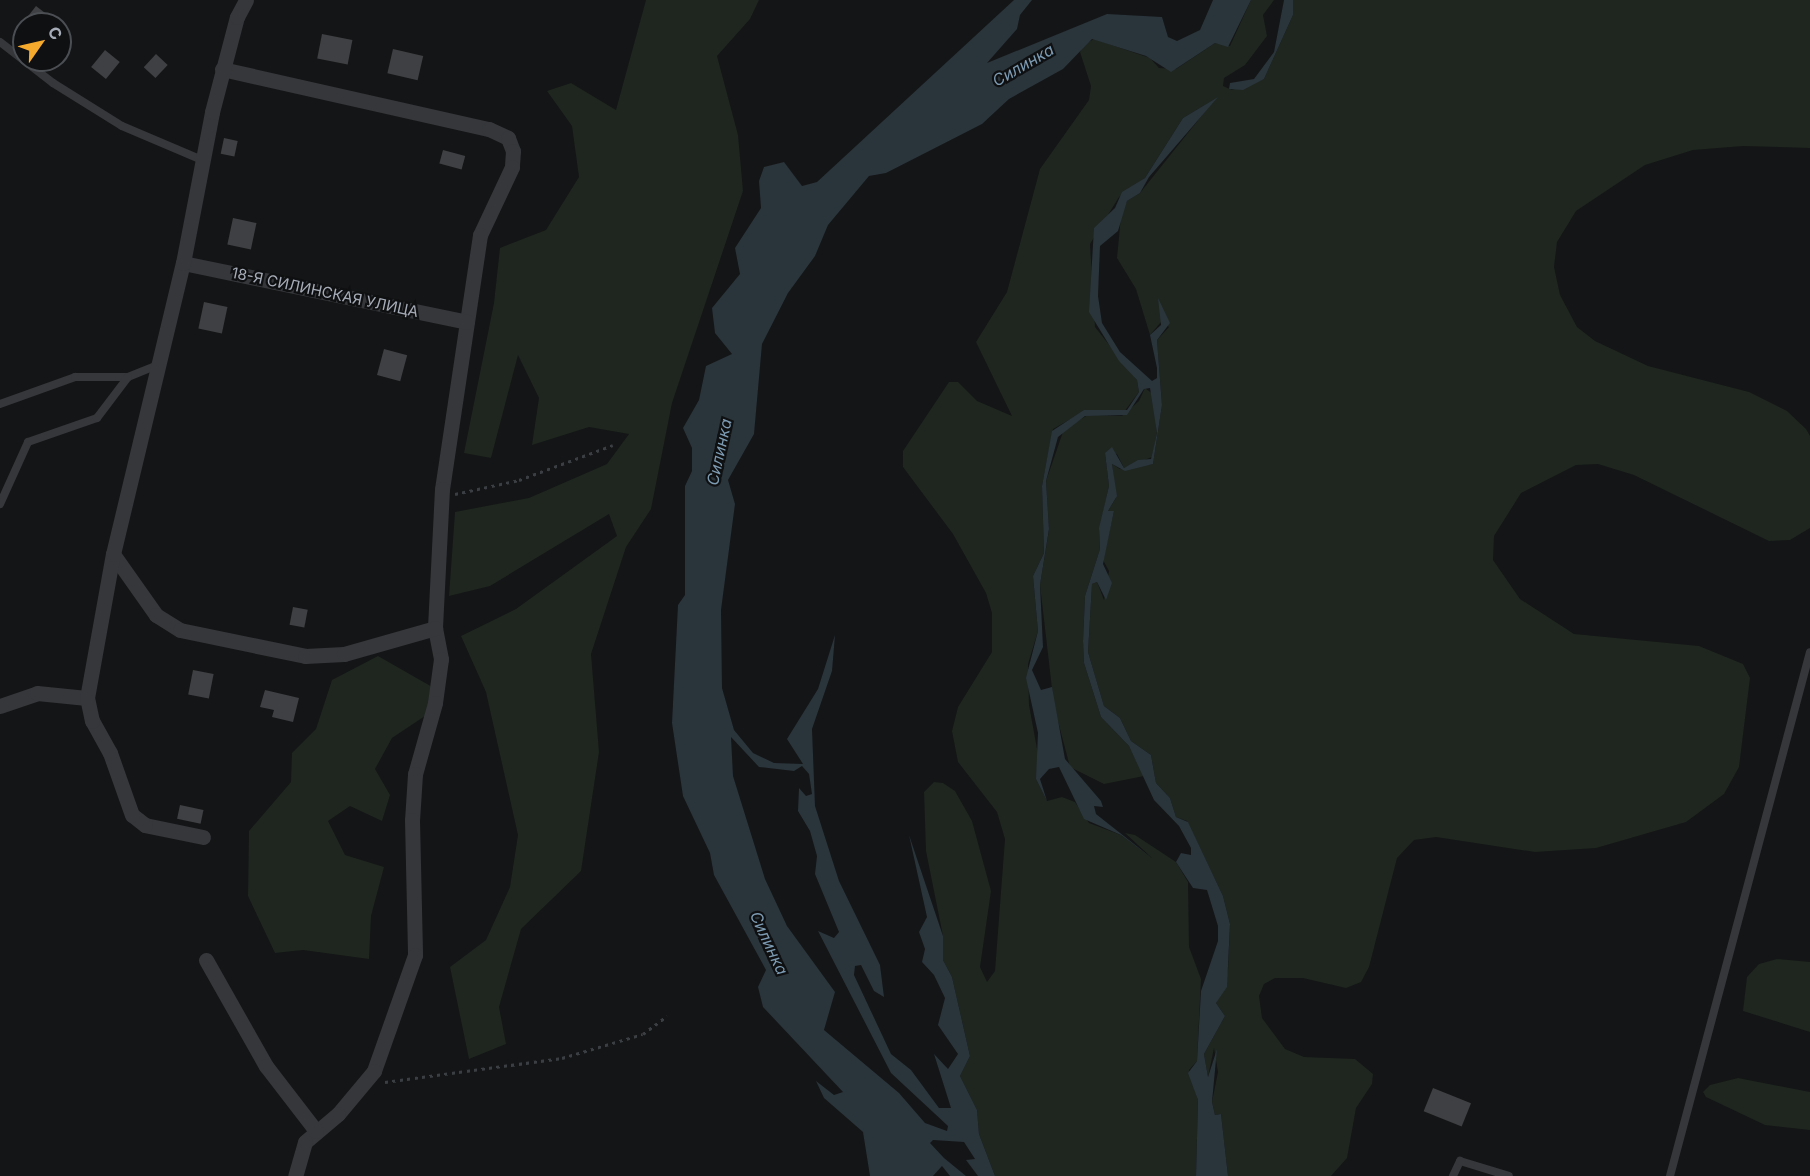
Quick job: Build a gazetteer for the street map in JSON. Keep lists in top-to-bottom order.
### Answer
{
  "streets": {
    "street": ["18-Я СИЛИНСКАЯ УЛИЦА"]
  },
  "water": ["Силинка"],
  "north": "top right"
}
